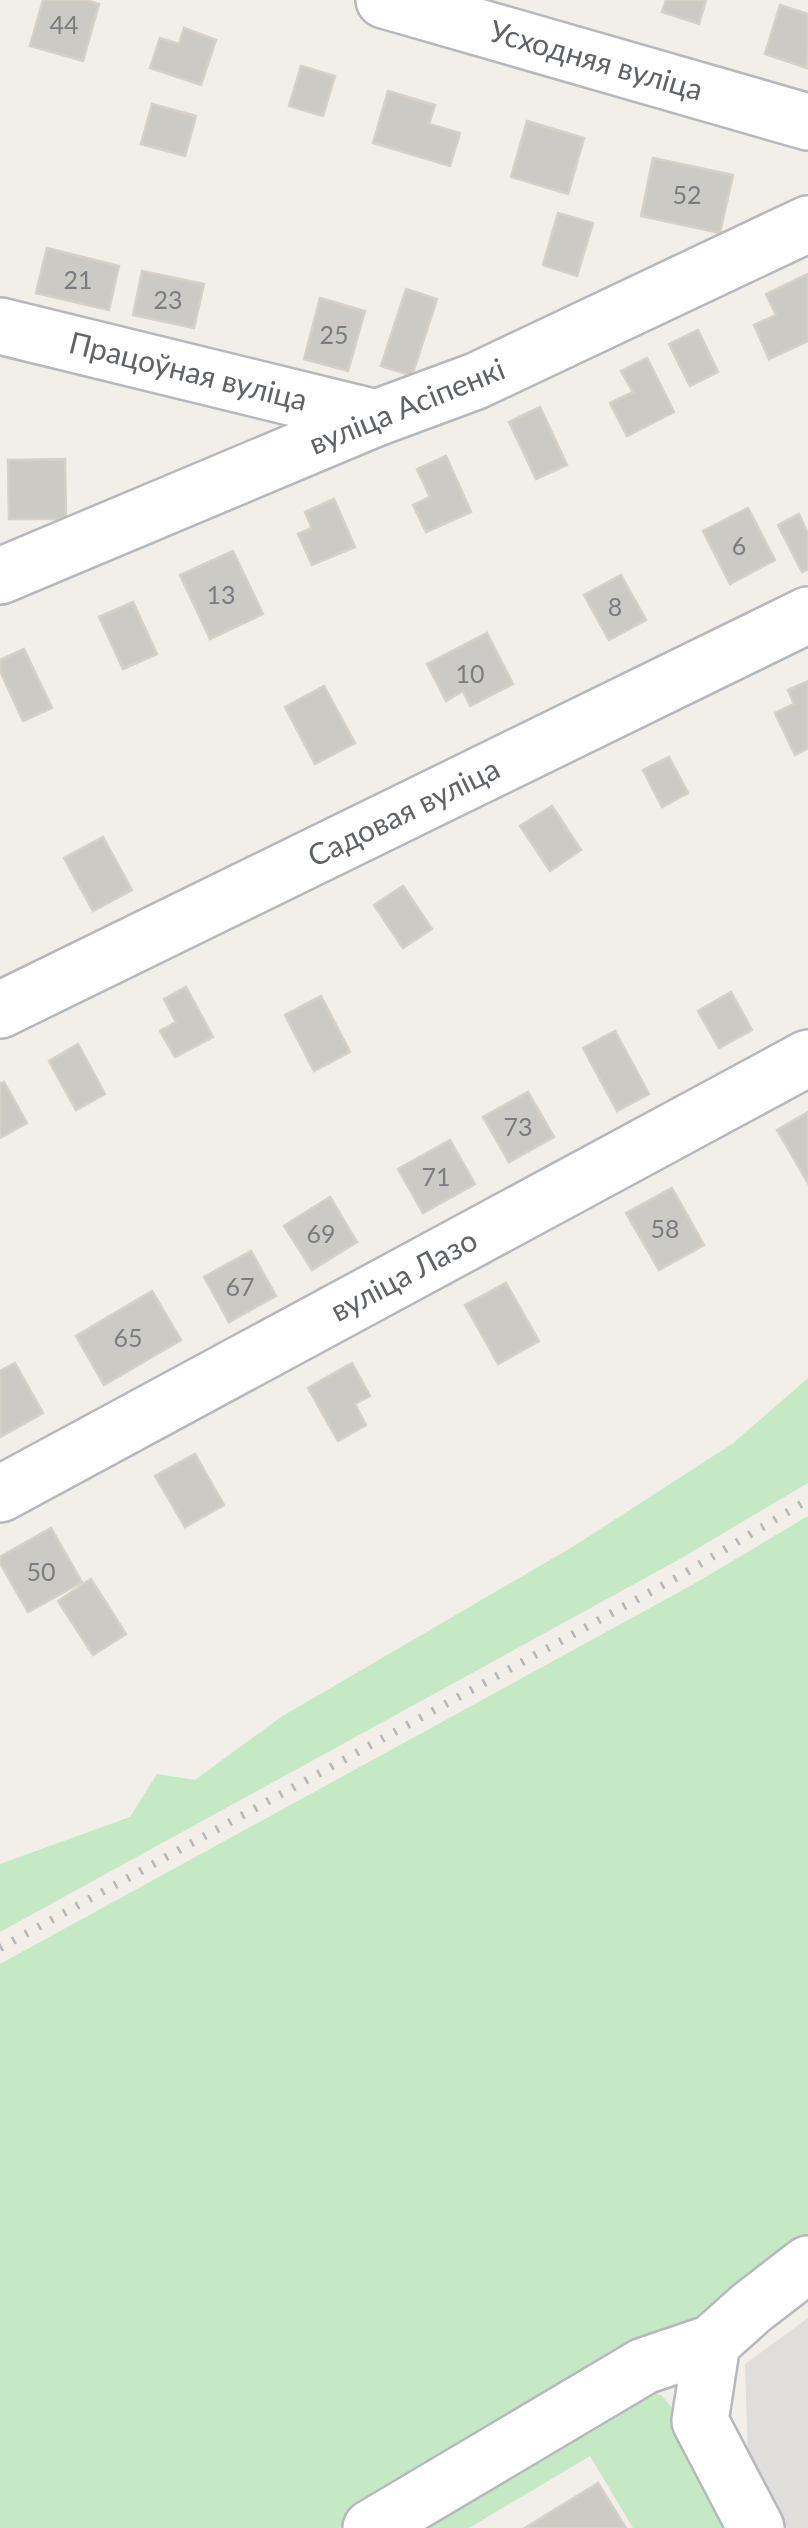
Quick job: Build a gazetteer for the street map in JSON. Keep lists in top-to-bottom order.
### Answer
{
  "streets": {
    "street": [
      "Усходняя вуліца",
      "Працоўная вуліца",
      "вуліца Асіпенкі",
      "Садовая вуліца",
      "вуліца Лазо"
    ]
  },
  "crossings": [
    ["Працоўная вуліца", "вуліца Асіпенкі"]
  ],
  "house_numbers": [
    "44",
    "52",
    "21",
    "23",
    "25",
    "6",
    "13",
    "8",
    "10",
    "73",
    "71",
    "58",
    "69",
    "67",
    "65",
    "50"
  ]
}
